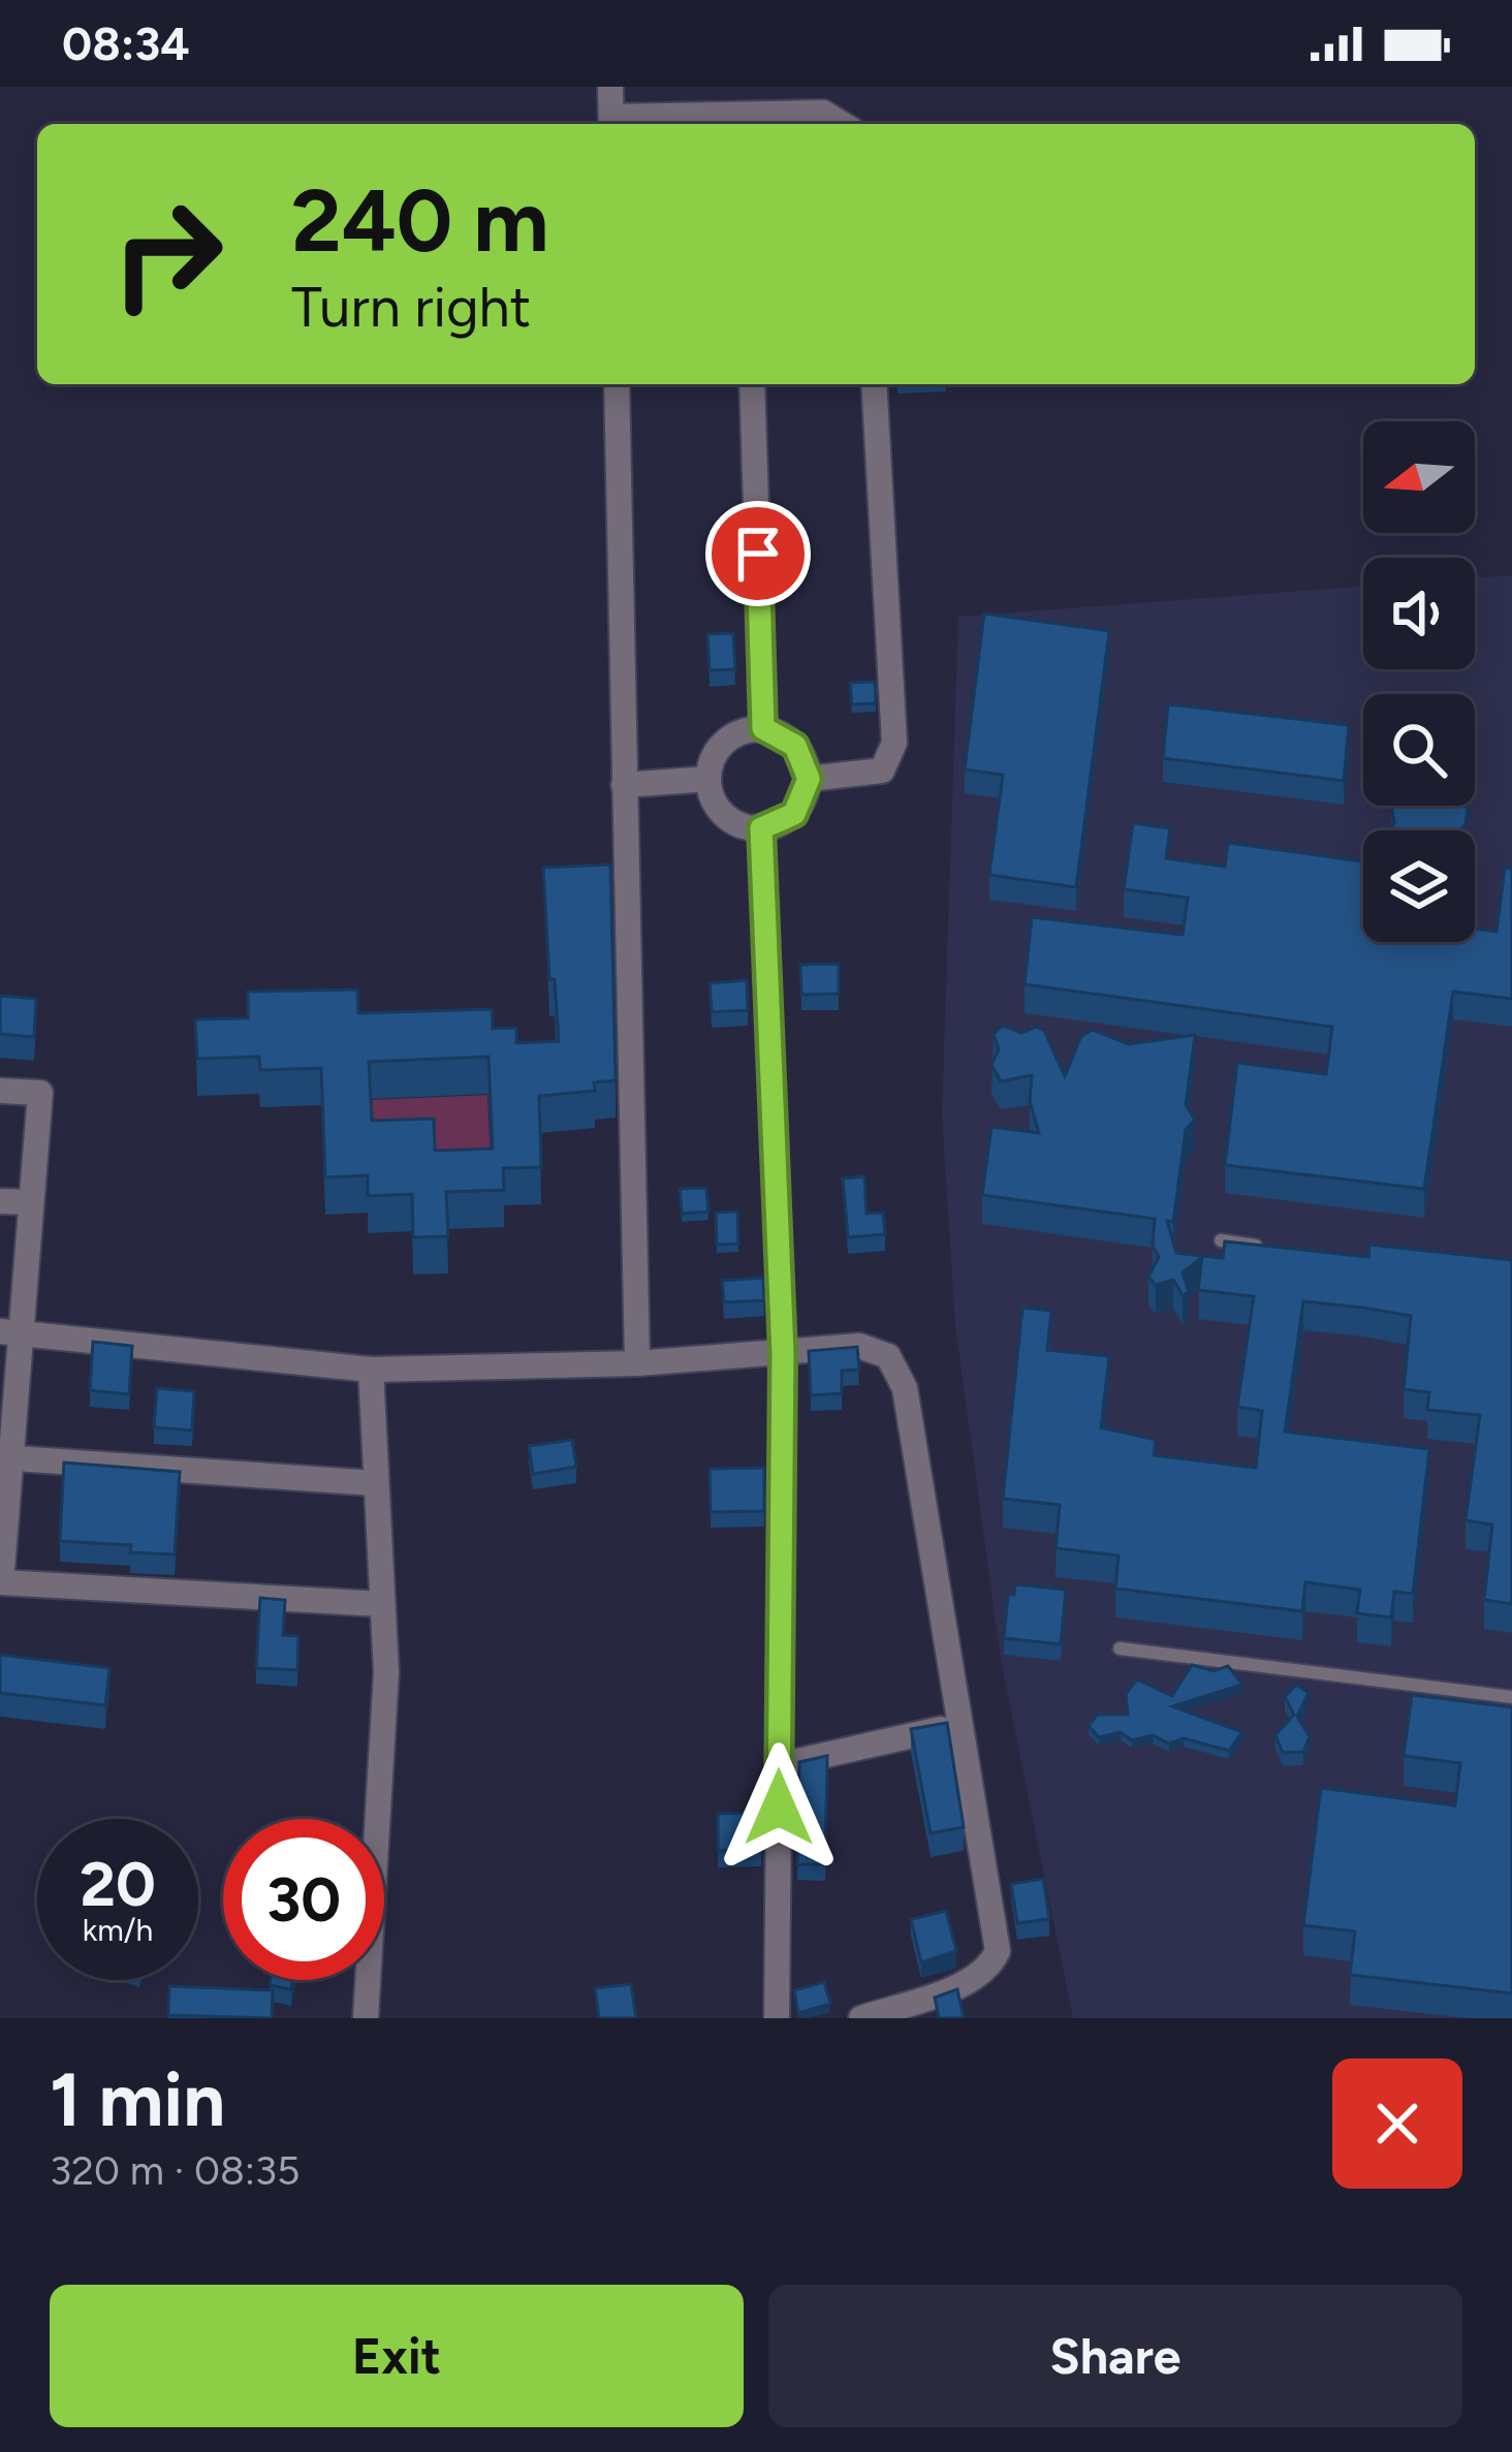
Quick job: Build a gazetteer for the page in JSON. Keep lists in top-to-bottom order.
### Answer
{
  "north": "left",
  "page": {
    "status": "08:34",
    "turn": ["240 m", "Turn right"],
    "speed": "20 km/h",
    "limit": "30",
    "heading": ["1 min", "320 m · 08:35"],
    "buttons": ["Exit", "Share"]
  }
}
